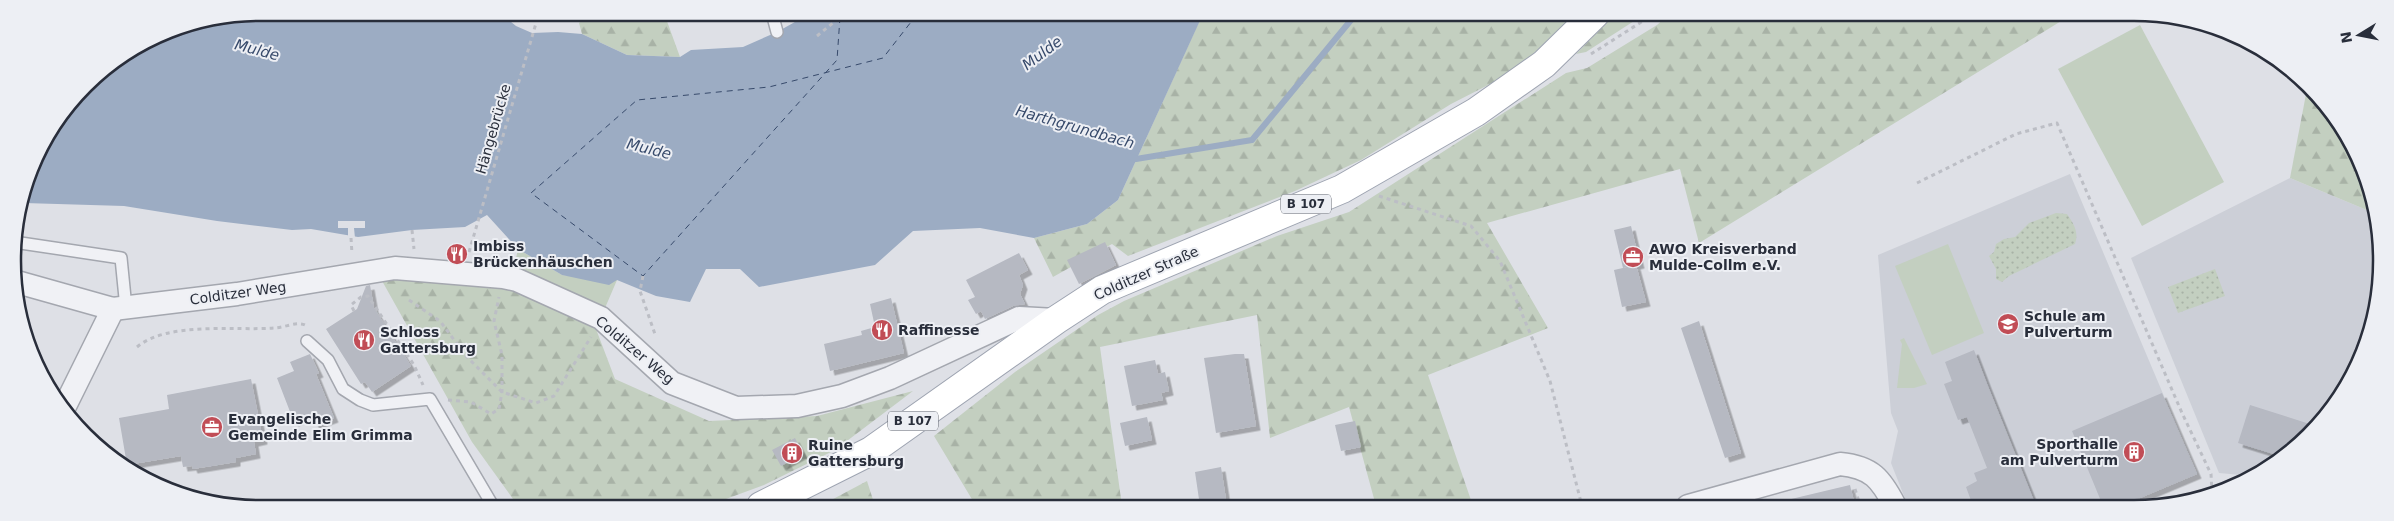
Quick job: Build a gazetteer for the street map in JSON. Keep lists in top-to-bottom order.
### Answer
{
  "streets": {
    "main road": ["B 107", "Colditzer Straße"],
    "street": ["Colditzer Weg"],
    "path": ["Hängebrücke"]
  },
  "crossings": [
    ["Colditzer Straße", "Colditzer Weg"]
  ],
  "water": ["Mulde", "Harthgrundbach"],
  "places": {
    "restaurant": ["Imbiss Brückenhäuschen", "Raffinesse", "Schloss Gattersburg"],
    "office": ["AWO Kreisverband Mulde-Collm e.V.", "Evangelische Gemeinde Elim Grimma"],
    "school or university": ["Schule am Pulverturm"],
    "building": ["Sporthalle am Pulverturm", "Ruine Gattersburg"]
  },
  "north": "left"
}
